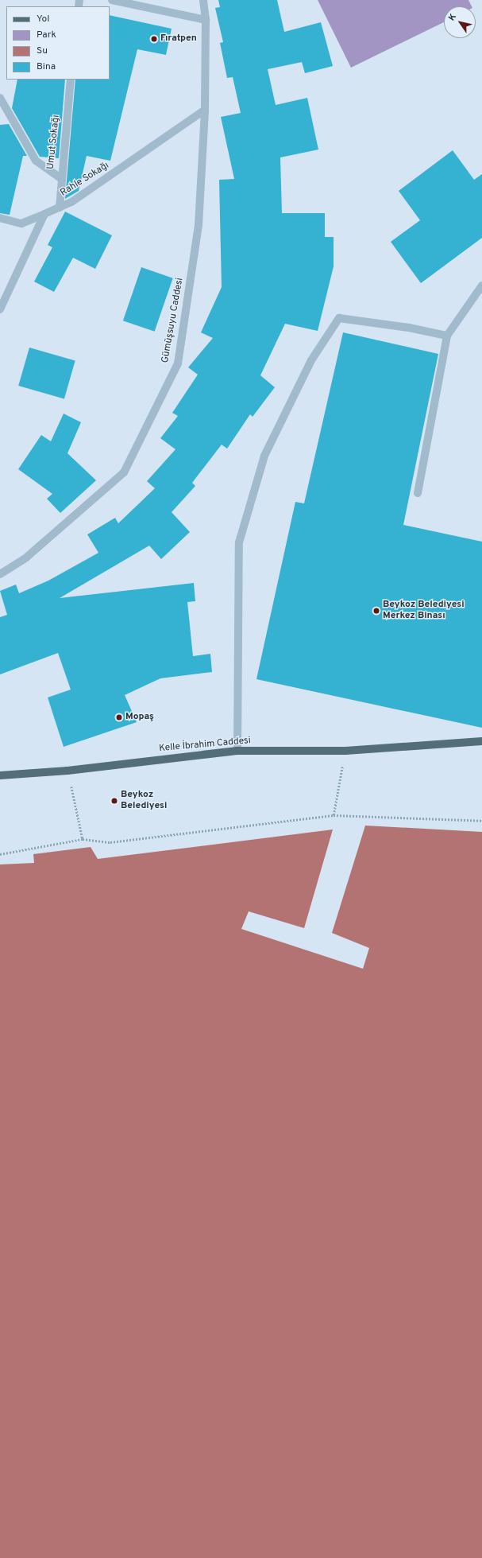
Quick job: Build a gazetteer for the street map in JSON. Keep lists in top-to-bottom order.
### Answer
{
  "streets": {
    "main road": ["Kelle İbrahim Caddesi"],
    "street": ["Umut Sokağı", "Rahle Sokağı", "Gümüşsuyu Caddesi"]
  },
  "crossings": [
    ["Umut Sokağı", "Rahle Sokağı"],
    ["Rahle Sokağı", "Gümüşsuyu Caddesi"]
  ],
  "places": [
    "Fıratpen",
    "Beykoz Belediyesi Merkez Binası",
    "Mopaş",
    "Beykoz Belediyesi"
  ],
  "legend": [
    "Yol",
    "Park",
    "Su",
    "Bina"
  ],
  "north": "top left"
}
